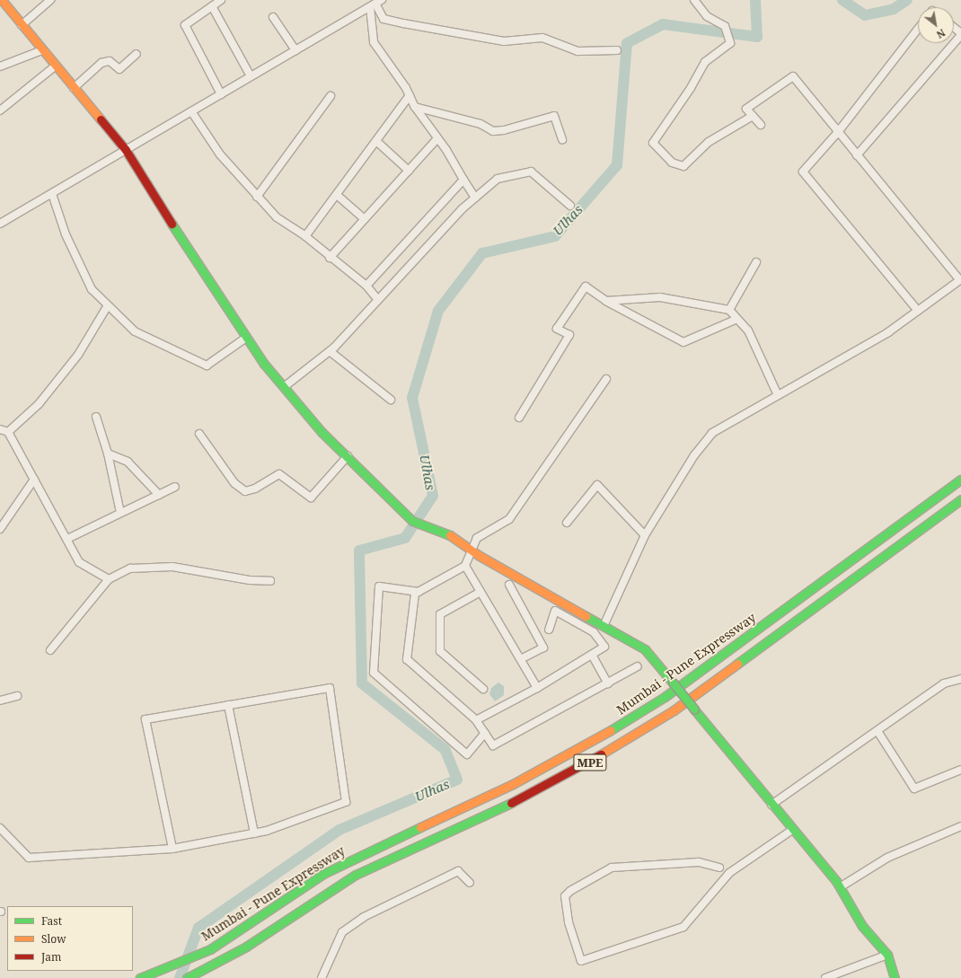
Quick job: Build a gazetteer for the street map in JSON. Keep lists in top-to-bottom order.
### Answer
{
  "streets": {
    "main road": ["Mumbai - Pune Expressway", "MPE"]
  },
  "water": ["Ulhas"],
  "legend": ["Fast", "Slow", "Jam"],
  "north": "bottom right"
}
